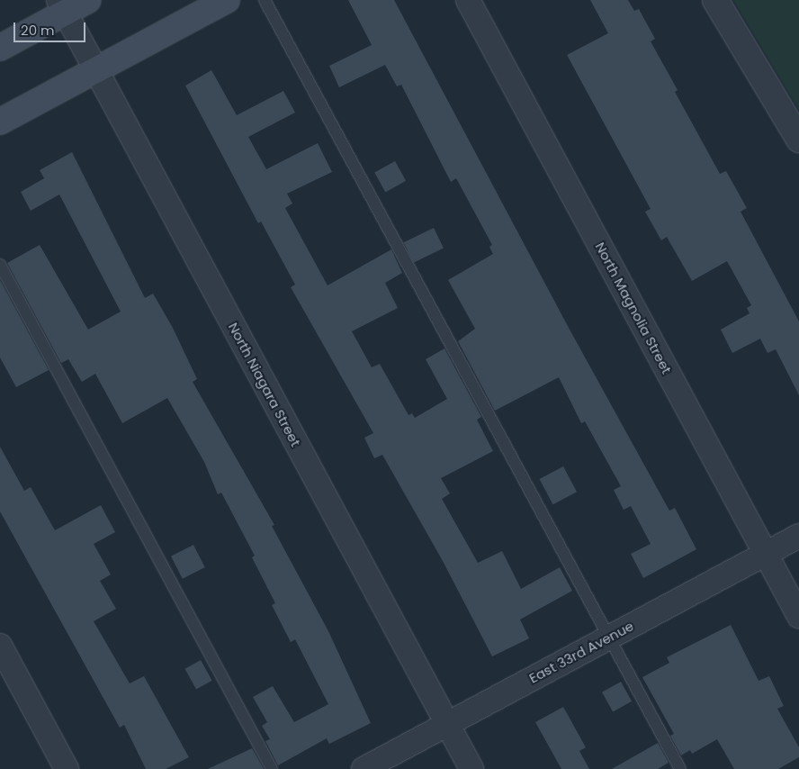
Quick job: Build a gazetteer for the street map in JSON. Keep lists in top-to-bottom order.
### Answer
{
  "streets": {
    "street": ["North Magnolia Street", "North Niagara Street", "East 33rd Avenue"]
  },
  "crossings": [
    ["North Magnolia Street", "East 33rd Avenue"],
    ["North Niagara Street", "East 33rd Avenue"]
  ],
  "scale_bar": "20 m"
}
